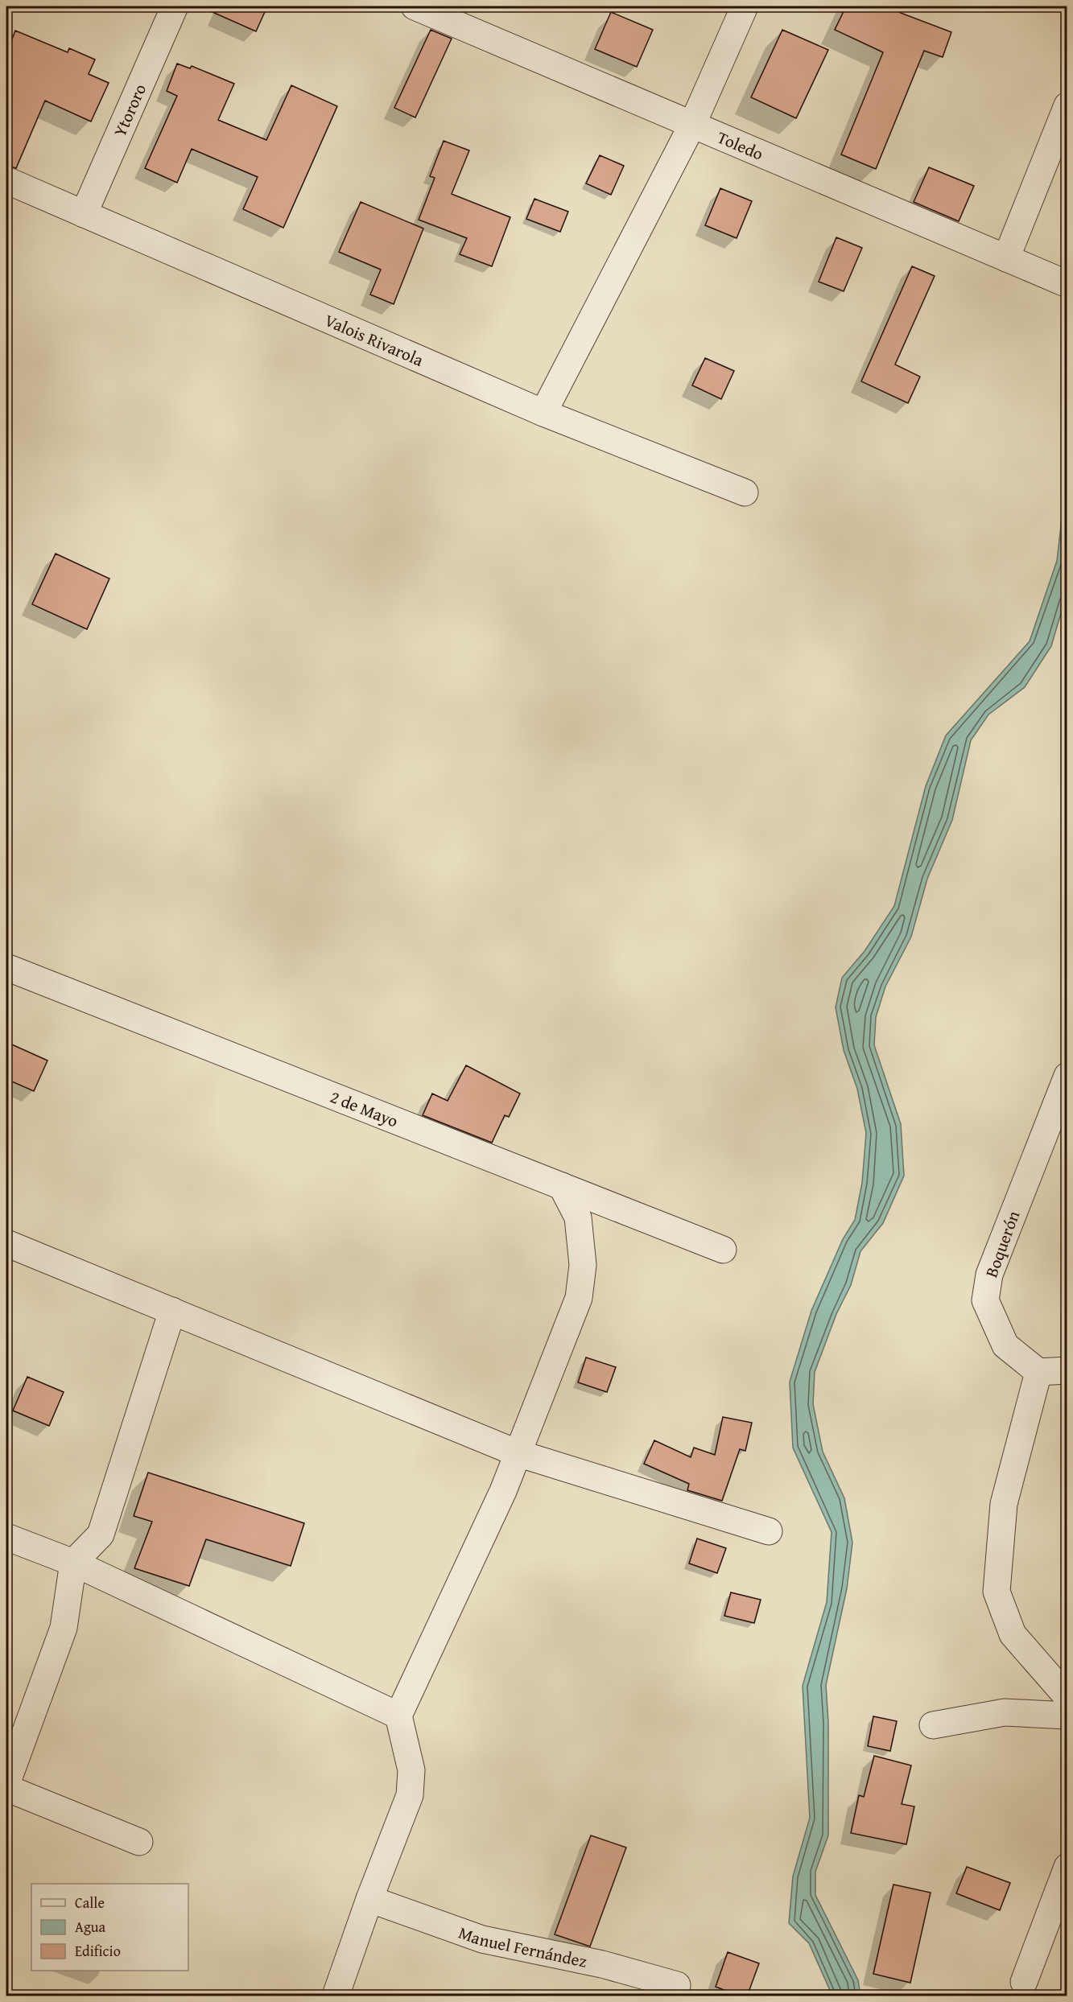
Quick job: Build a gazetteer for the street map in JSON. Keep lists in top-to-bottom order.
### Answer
{
  "streets": {
    "street": [
      "Ytororo",
      "Toledo",
      "Valois Rivarola",
      "2 de Mayo",
      "Boquerón",
      "Manuel Fernández"
    ]
  },
  "crossings": [
    ["Ytororo", "Valois Rivarola"]
  ],
  "legend": ["Calle", "Agua", "Edificio"]
}
